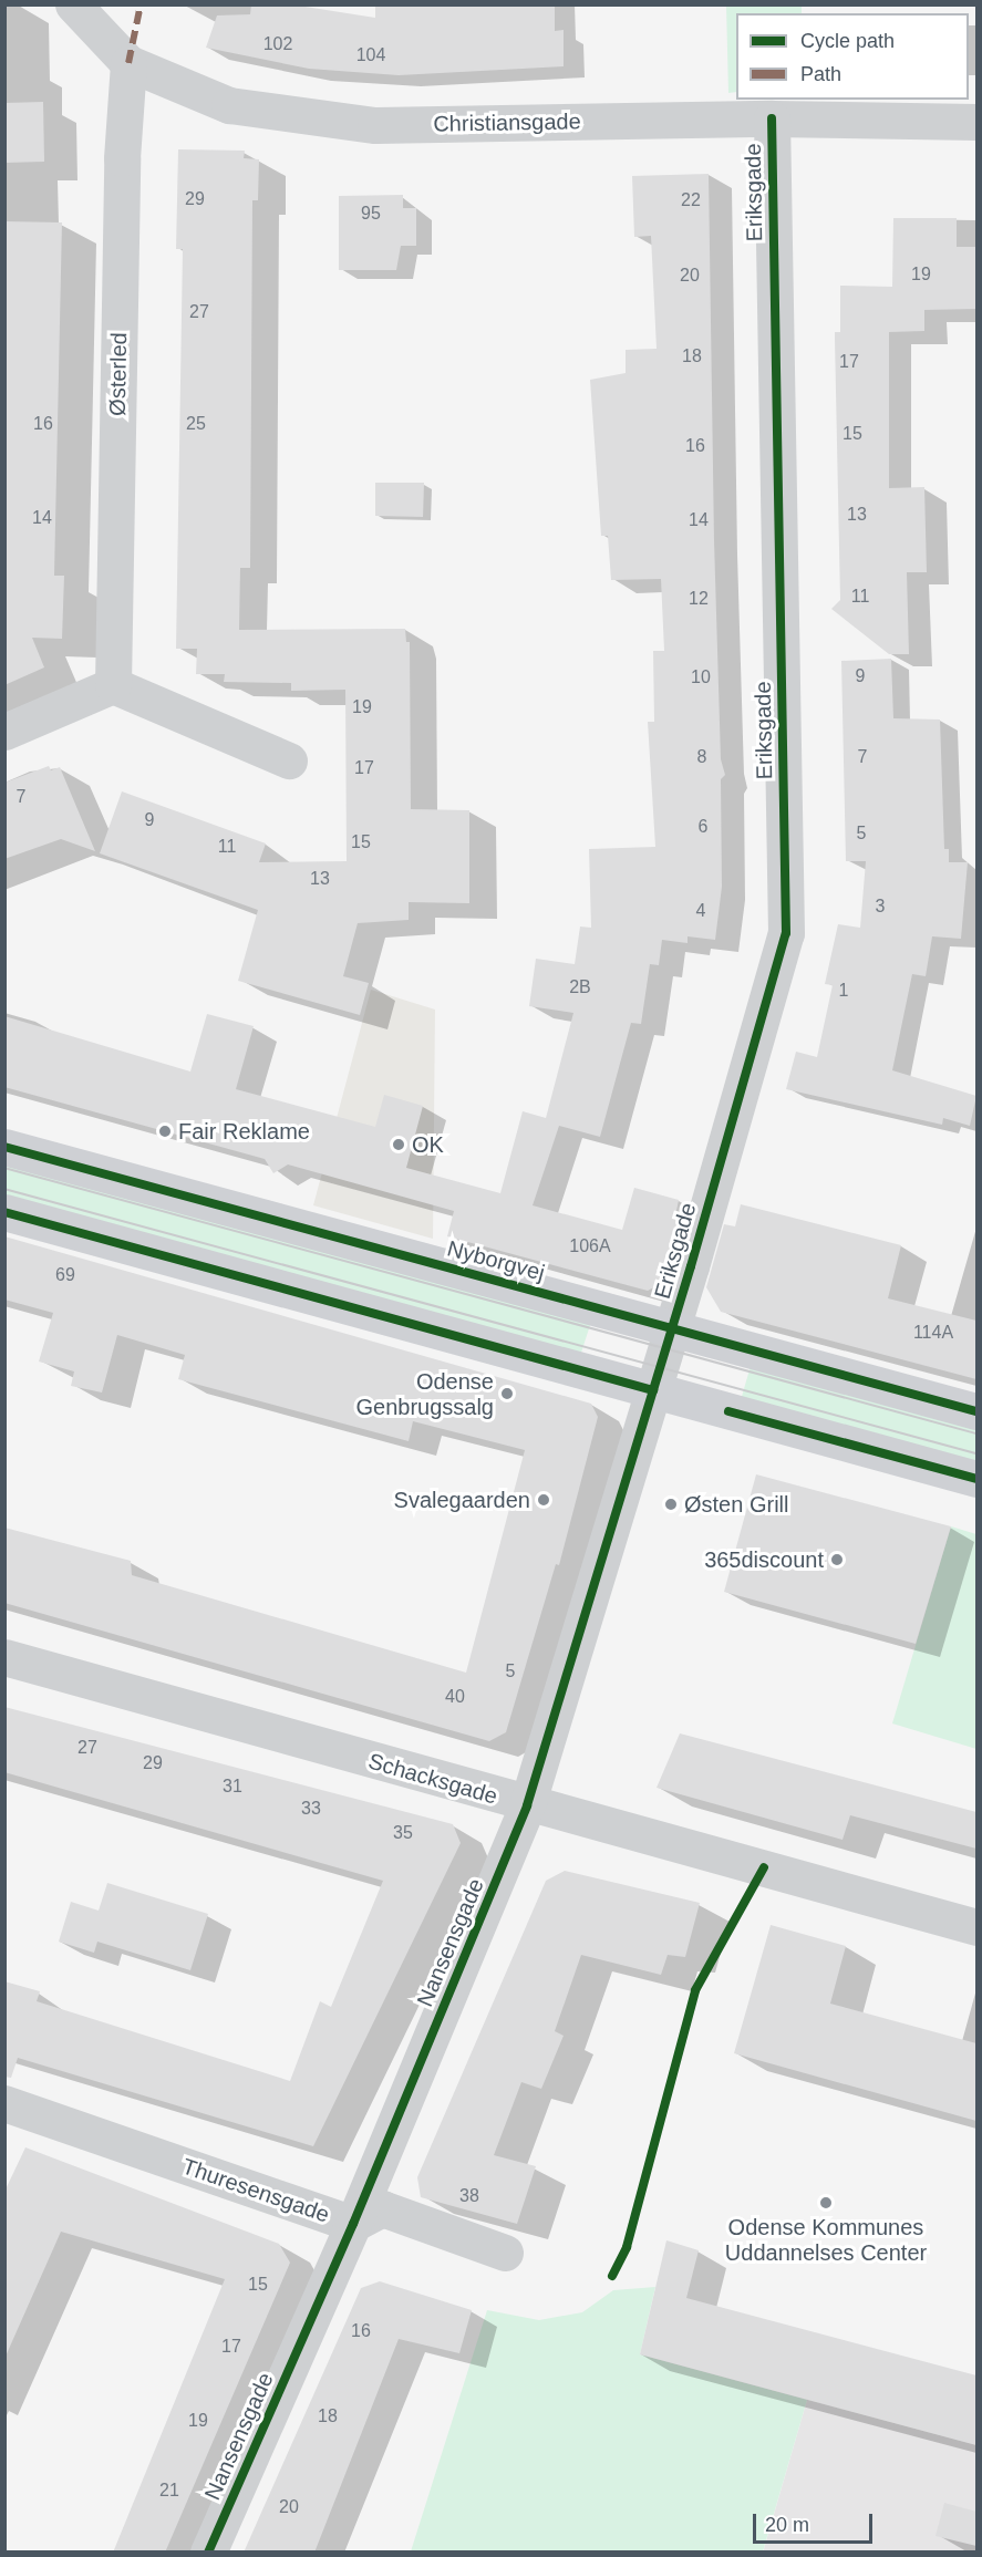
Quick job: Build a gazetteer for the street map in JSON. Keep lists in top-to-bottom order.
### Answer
{
  "streets": {
    "street": [
      "Christiansgade",
      "Eriksgade",
      "Østerled",
      "Nyborgvej",
      "Schacksgade",
      "Nansensgade",
      "Thuresensgade"
    ]
  },
  "crossings": [
    ["Christiansgade", "Eriksgade"],
    ["Christiansgade", "Østerled"],
    ["Eriksgade", "Nyborgvej"],
    ["Eriksgade", "Nansensgade"],
    ["Nyborgvej", "Nansensgade"],
    ["Schacksgade", "Nansensgade"],
    ["Nansensgade", "Thuresensgade"]
  ],
  "places": [
    "Fair Reklame",
    "OK",
    "Odense Genbrugssalg",
    "Svalegaarden",
    "Østen Grill",
    "365discount",
    "Odense Kommunes Uddannelses Center"
  ],
  "house_numbers": [
    "102",
    "104",
    "29",
    "22",
    "95",
    "19",
    "20",
    "27",
    "18",
    "17",
    "16",
    "25",
    "15",
    "16",
    "13",
    "14",
    "14",
    "11",
    "12",
    "9",
    "10",
    "19",
    "8",
    "7",
    "17",
    "7",
    "9",
    "6",
    "5",
    "15",
    "11",
    "13",
    "3",
    "4",
    "2B",
    "1",
    "106A",
    "69",
    "114A",
    "5",
    "40",
    "27",
    "29",
    "31",
    "33",
    "35",
    "38",
    "15",
    "16",
    "17",
    "18",
    "19",
    "21",
    "20"
  ],
  "legend": ["Cycle path", "Path"],
  "scale_bar": "20 m"
}
